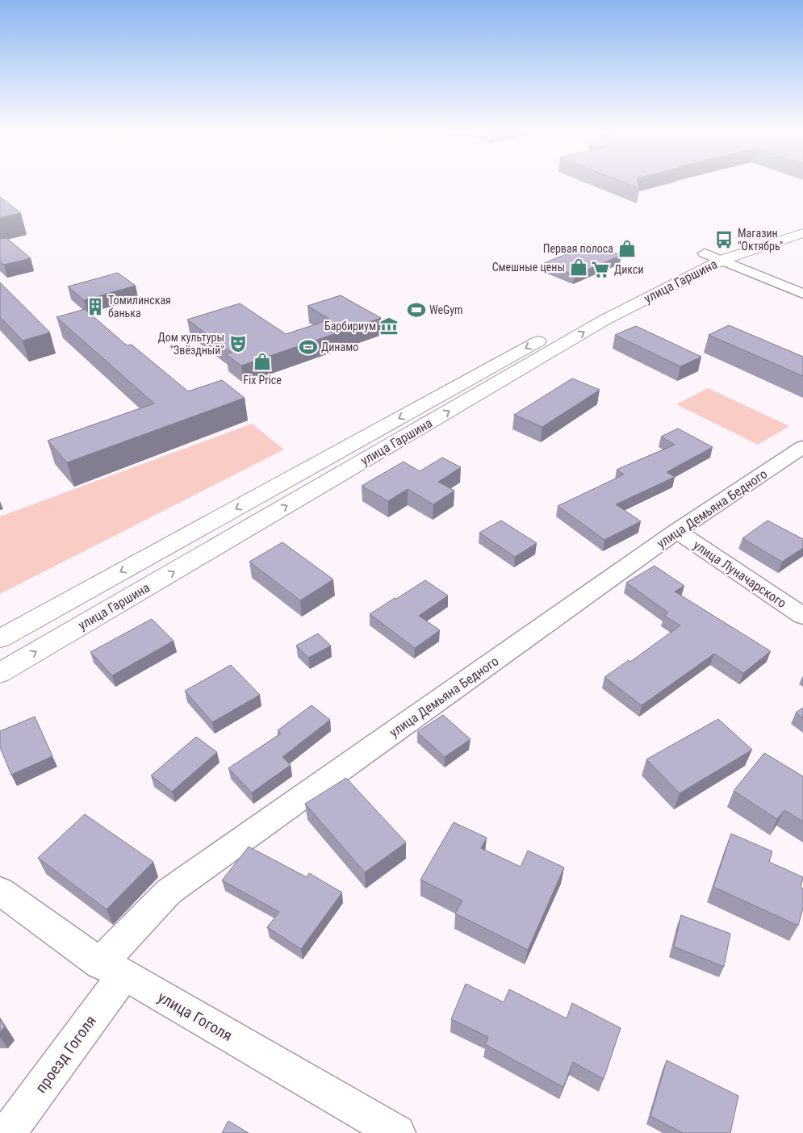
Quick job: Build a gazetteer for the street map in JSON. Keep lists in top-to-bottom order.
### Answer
{
  "streets": {
    "main road": ["улица Гаршина"],
    "street": [
      "улица Демьяна Бедного",
      "улица Луначарского",
      "улица Гоголя",
      "проезд Гоголя"
    ]
  },
  "crossings": [
    ["улица Демьяна Бедного", "улица Луначарского"],
    ["улица Демьяна Бедного", "улица Гоголя"],
    ["улица Демьяна Бедного", "проезд Гоголя"],
    ["улица Гоголя", "проезд Гоголя"]
  ],
  "places": {
    "bus stop": ["Магазин \"Октябрь\""],
    "shop": ["Первая полоса", "Смешные цены", "Fix Price"],
    "supermarket": ["Дикси"],
    "building": ["Томилинская банька"],
    "sports": ["WeGym", "Динамо"],
    "museum": ["Барбириум"],
    "theatre": ["Дом культуры \"Звёздный\""]
  }
}
